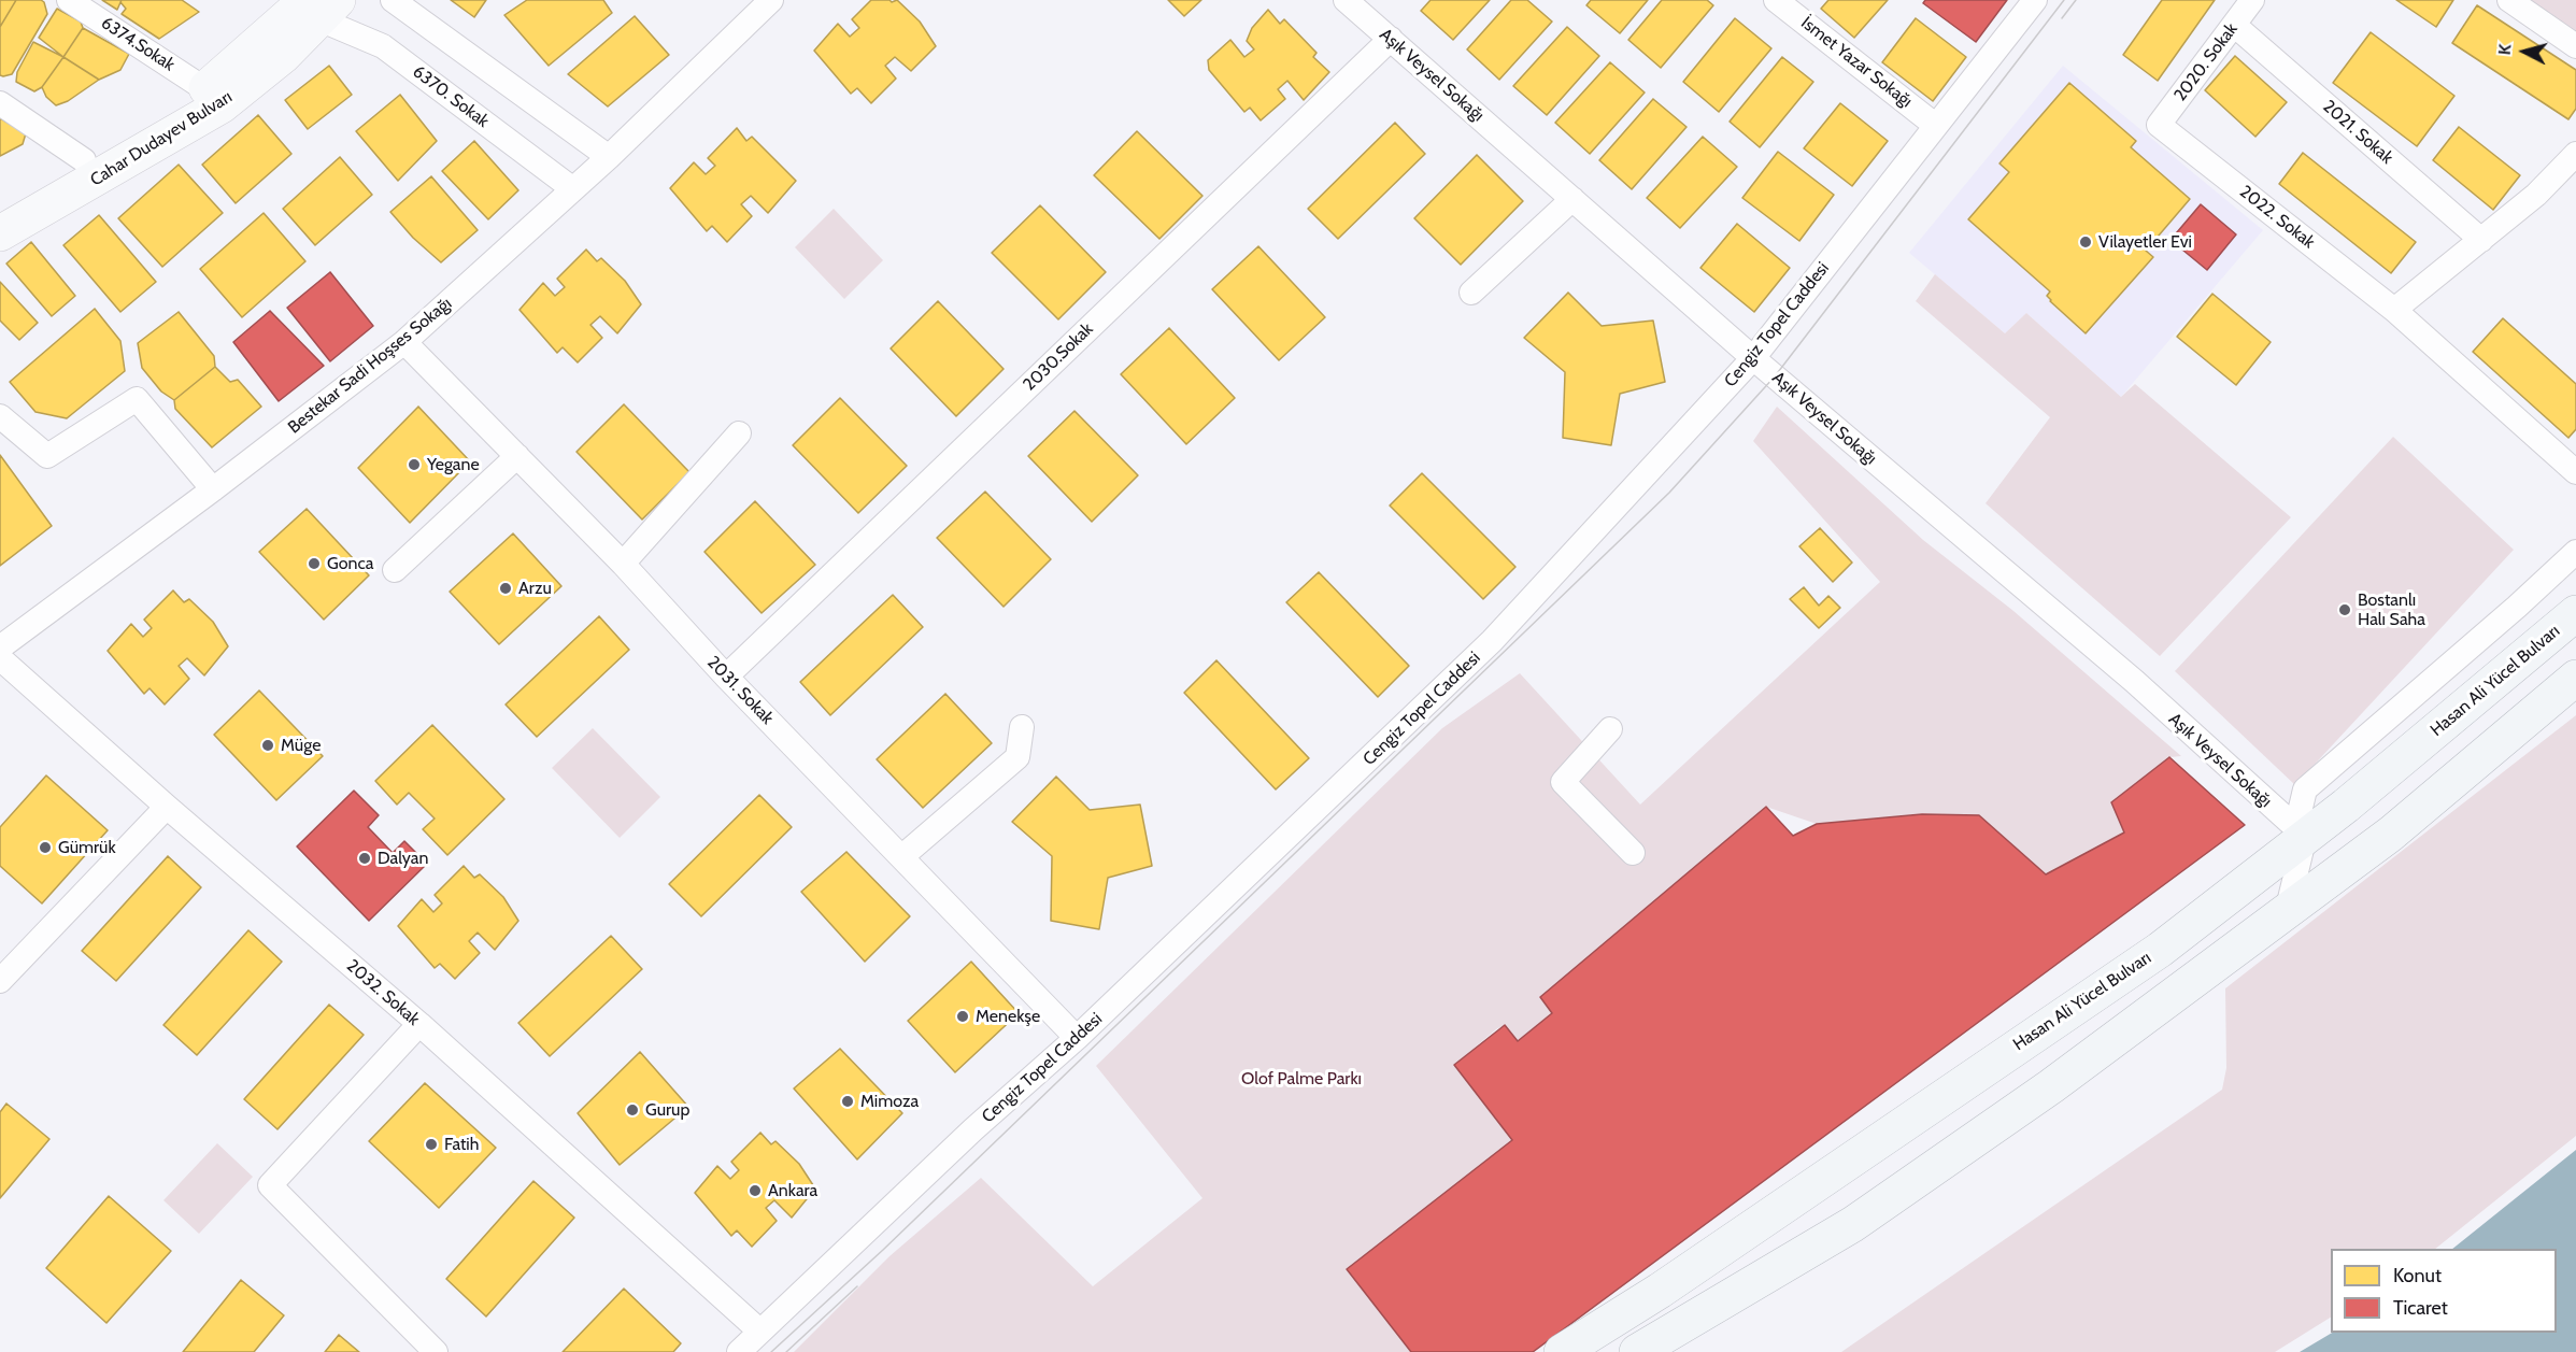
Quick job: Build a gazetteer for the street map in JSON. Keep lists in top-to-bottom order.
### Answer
{
  "streets": {
    "main road": ["Cahar Dudayev Bulvarı", "Hasan Ali Yücel Bulvarı"],
    "street": [
      "6374.Sokak",
      "İsmet Yazar Sokağı",
      "2020. Sokak",
      "Aşık Veysel Sokağı",
      "6370. Sokak",
      "2021. Sokak",
      "2022. Sokak",
      "Cengiz Topel Caddesi",
      "2030.Sokak",
      "Bestekar Sadi Hoşses Sokağı",
      "2031. Sokak",
      "2032. Sokak"
    ]
  },
  "crossings": [
    ["6374.Sokak", "Cahar Dudayev Bulvarı"],
    ["İsmet Yazar Sokağı", "Cengiz Topel Caddesi"],
    ["2020. Sokak", "2021. Sokak"],
    ["2020. Sokak", "2022. Sokak"],
    ["Aşık Veysel Sokağı", "Cengiz Topel Caddesi"],
    ["Aşık Veysel Sokağı", "2030.Sokak"],
    ["Aşık Veysel Sokağı", "Hasan Ali Yücel Bulvarı"],
    ["6370. Sokak", "Cahar Dudayev Bulvarı"],
    ["6370. Sokak", "Bestekar Sadi Hoşses Sokağı"],
    ["Cengiz Topel Caddesi", "2031. Sokak"],
    ["Cengiz Topel Caddesi", "2032. Sokak"],
    ["2030.Sokak", "2031. Sokak"],
    ["Bestekar Sadi Hoşses Sokağı", "2031. Sokak"]
  ],
  "parks": ["Olof Palme Parkı"],
  "places": [
    "Vilayetler Evi",
    "Yegane",
    "Gonca",
    "Arzu",
    "Bostanlı Halı Saha",
    "Müge",
    "Gümrük",
    "Dalyan",
    "Menekşe",
    "Mimoza",
    "Gurup",
    "Fatih",
    "Ankara"
  ],
  "legend": ["Konut", "Ticaret"],
  "north": "left"
}
